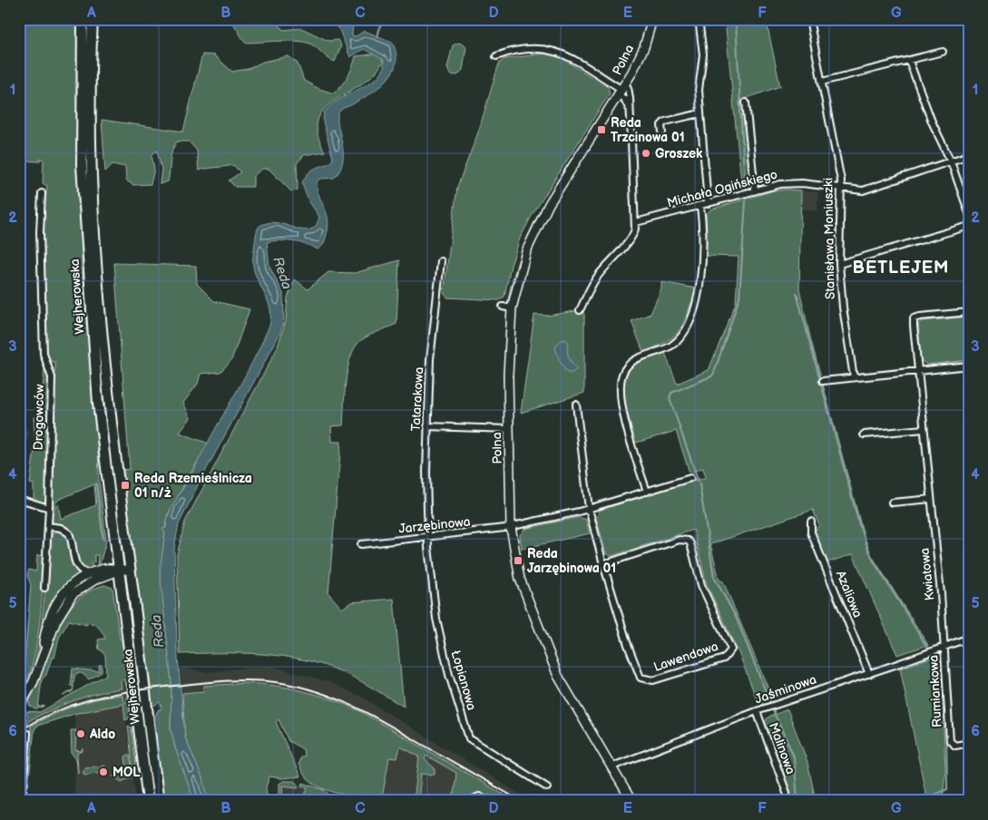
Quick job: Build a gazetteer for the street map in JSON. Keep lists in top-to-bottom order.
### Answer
{
  "streets": {
    "main road": ["Wejherowska"],
    "street": [
      "Polna",
      "Michała Ogińskiego",
      "Stanisława Moniuszki",
      "Tatarakowa",
      "Drogowców",
      "Jarzębinowa",
      "Kwiatowa",
      "Azaliowa",
      "Lawendowa",
      "Łopianowa",
      "Jaśminowa",
      "Rumiankowa",
      "Malinowa"
    ]
  },
  "crossings": [
    ["Polna", "Michała Ogińskiego"],
    ["Polna", "Jarzębinowa"],
    ["Polna", "Jaśminowa"],
    ["Michała Ogińskiego", "Stanisława Moniuszki"],
    ["Tatarakowa", "Jarzębinowa"],
    ["Tatarakowa", "Łopianowa"],
    ["Jarzębinowa", "Lawendowa"],
    ["Jarzębinowa", "Łopianowa"],
    ["Kwiatowa", "Jaśminowa"],
    ["Kwiatowa", "Rumiankowa"],
    ["Azaliowa", "Jaśminowa"],
    ["Jaśminowa", "Rumiankowa"],
    ["Jaśminowa", "Malinowa"]
  ],
  "districts": ["BETLEJEM"],
  "water": ["Reda"],
  "places": {
    "transit": ["Reda Trzcinowa 01", "Reda Rzemieślnicza 01 n/ż", "Reda Jarzębinowa 01"],
    "other": ["Groszek", "Aldo", "MOL"]
  },
  "grid": {
    "columns": [
      "A",
      "B",
      "C",
      "D",
      "E",
      "F",
      "G"
    ],
    "rows": [
      "1",
      "2",
      "3",
      "4",
      "5",
      "6"
    ]
  }
}
